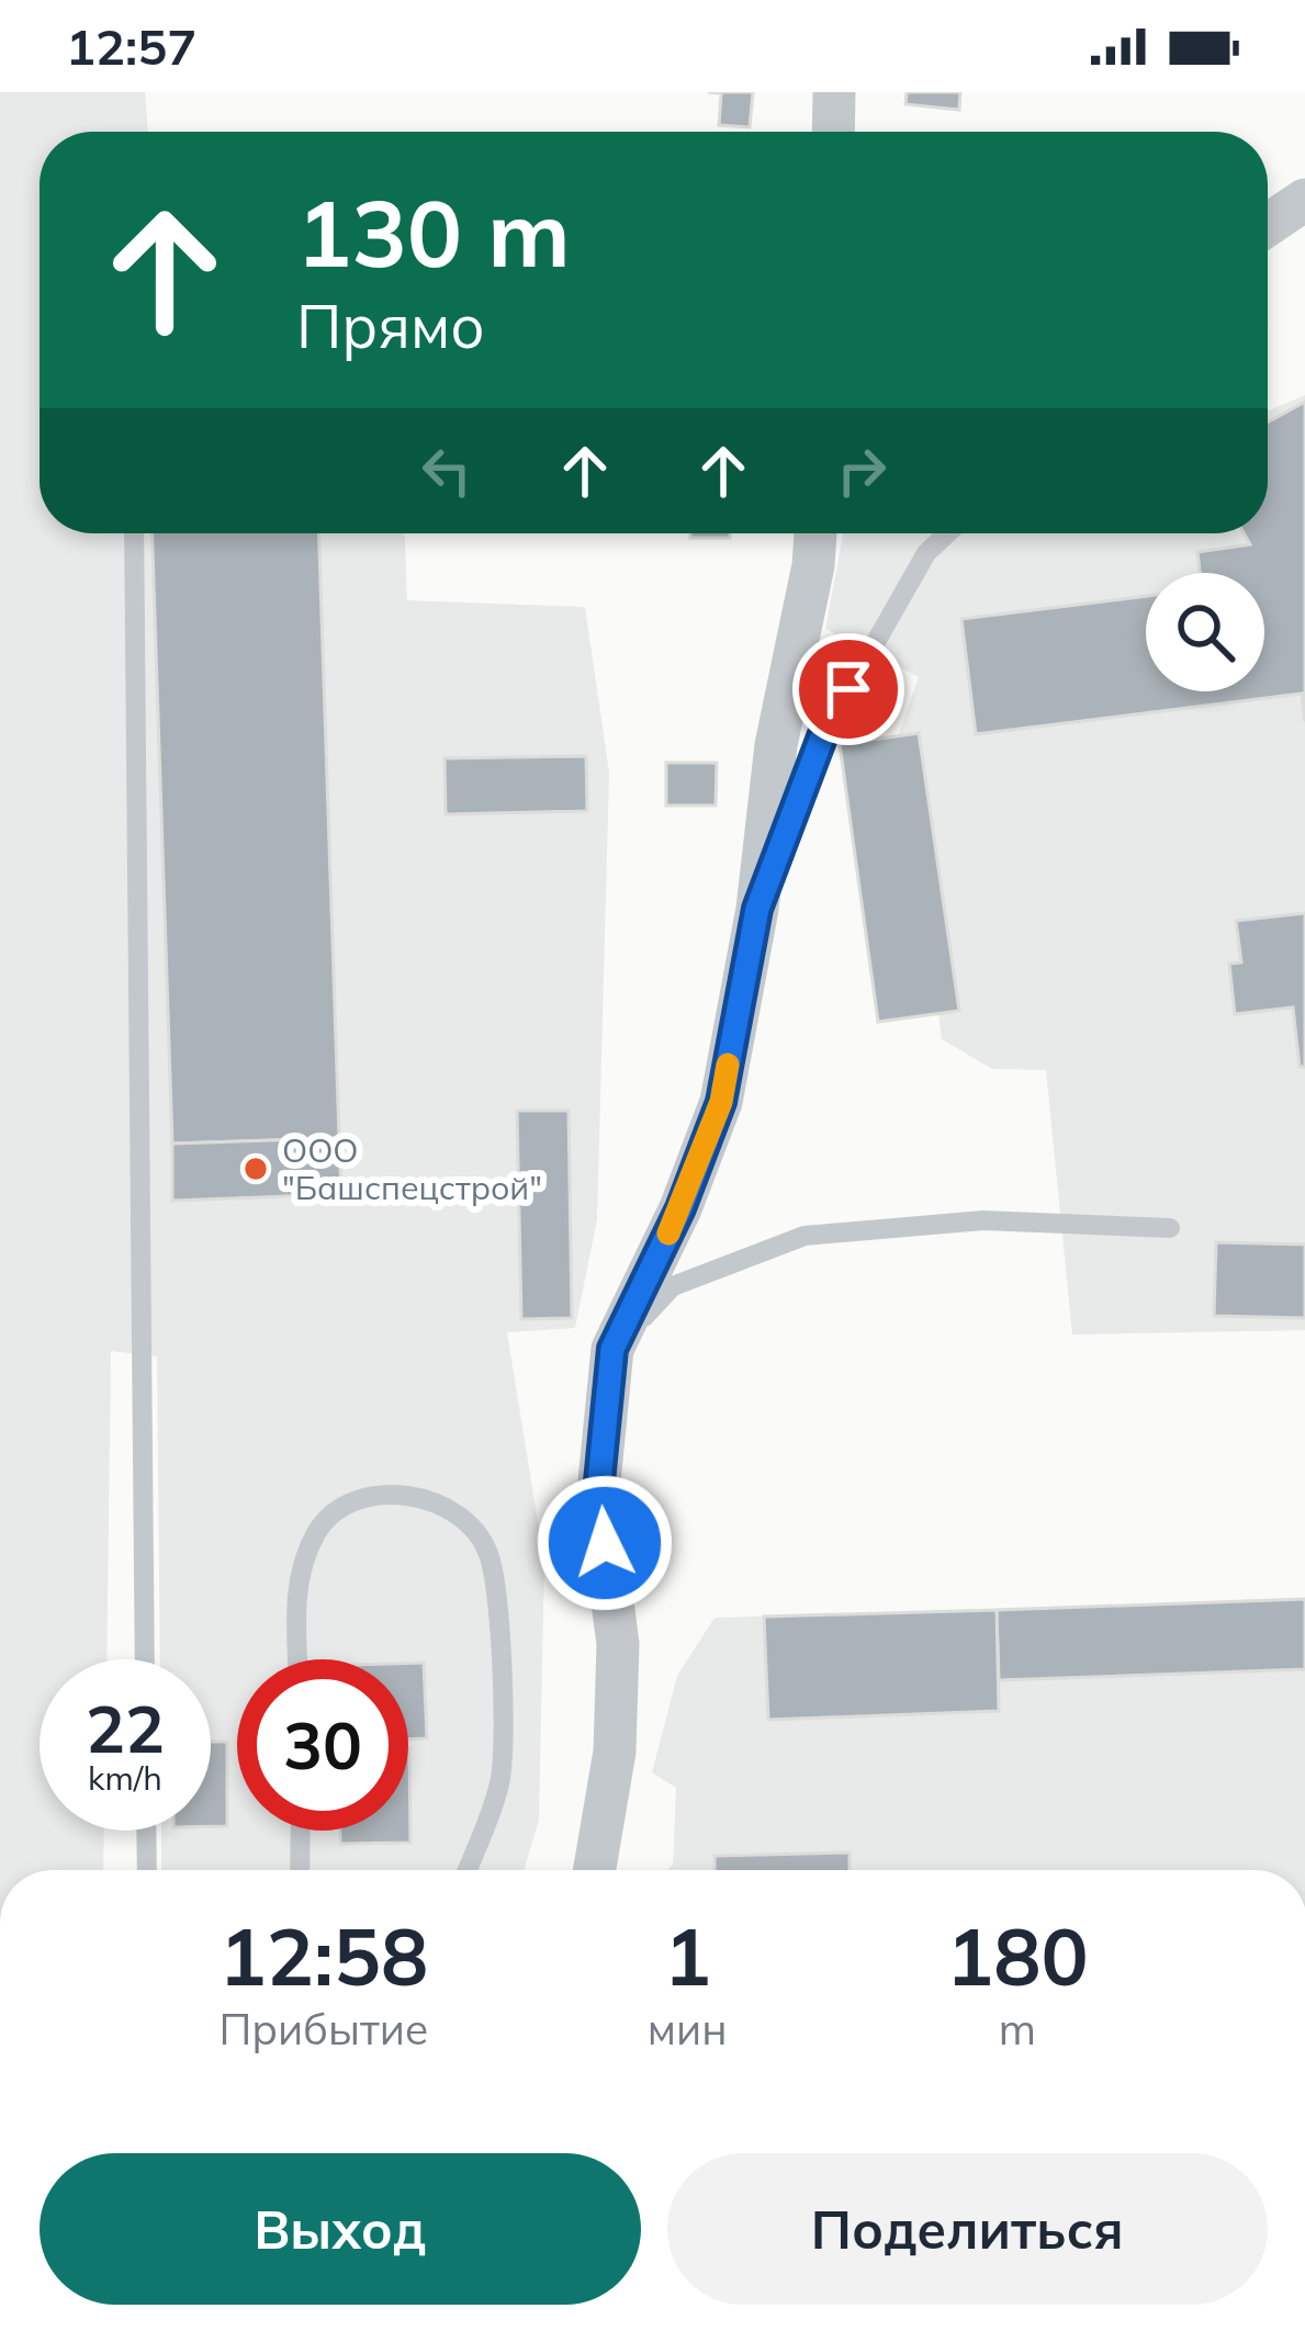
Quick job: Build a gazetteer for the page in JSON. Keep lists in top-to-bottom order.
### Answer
{
  "places": ["ООО \"Башспецстрой\""],
  "page": {
    "status": "12:57",
    "turn": ["130 m", "Прямо"],
    "speed": "22 km/h",
    "limit": "30",
    "eta": [
      "12:58",
      "Прибытие",
      "1",
      "мин",
      "180",
      "m"
    ],
    "buttons": ["Выход", "Поделиться"]
  }
}
